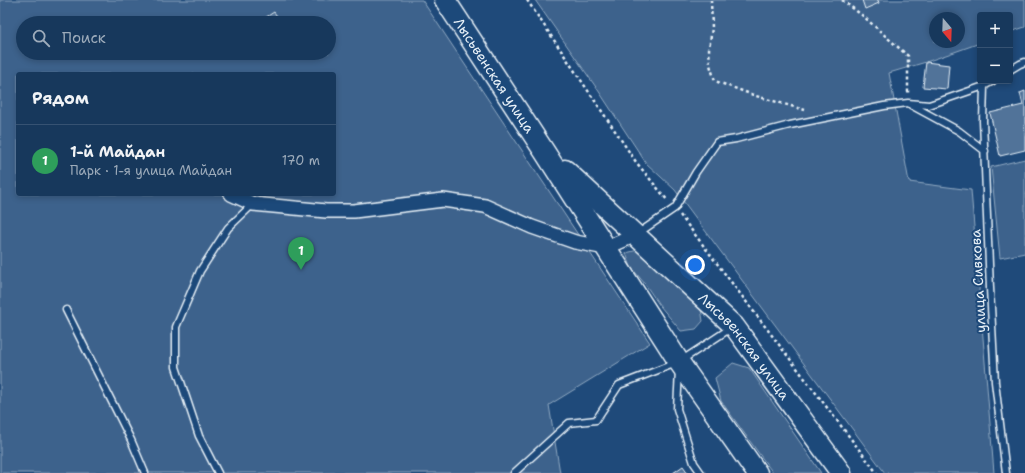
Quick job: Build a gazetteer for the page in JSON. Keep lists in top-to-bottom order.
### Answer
{
  "streets": {
    "main road": ["Лысьвенская улица"],
    "lane": ["улица Сивкова"]
  },
  "north": "bottom",
  "page": {
    "map_buttons": ["+", "−"],
    "search": "Поиск",
    "heading": "Рядом",
    "list": [
      {
        "mark": "1",
        "name": "1-й Майдан",
        "note": "Парк · 1-я улица Майдан",
        "value": "170 m"
      }
    ],
    "pins": "1"
  }
}
